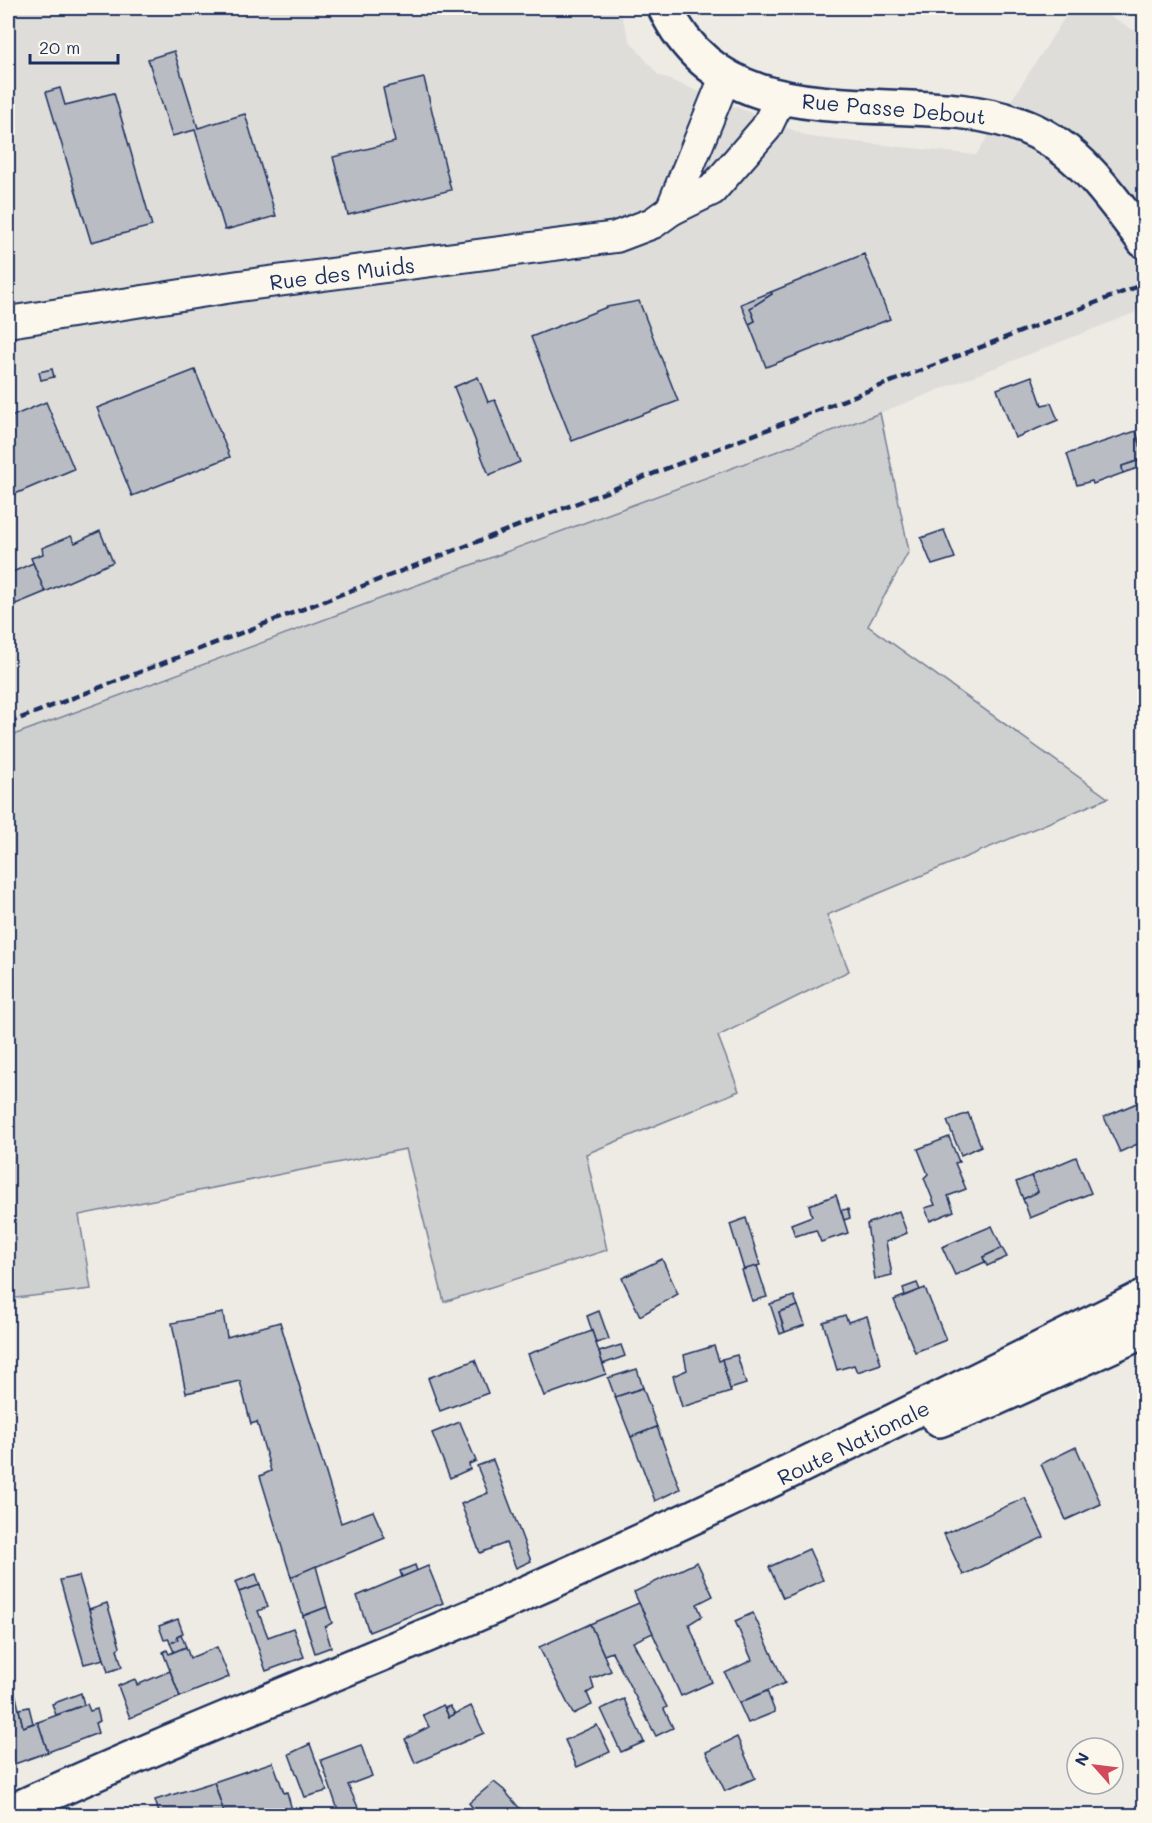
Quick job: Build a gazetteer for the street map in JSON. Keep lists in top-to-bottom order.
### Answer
{
  "streets": {
    "main road": ["Rue Passe Debout", "Route Nationale"],
    "street": ["Rue des Muids"]
  },
  "crossings": [
    ["Rue Passe Debout", "Rue des Muids"]
  ],
  "scale_bar": "20 m",
  "north": "top left"
}
